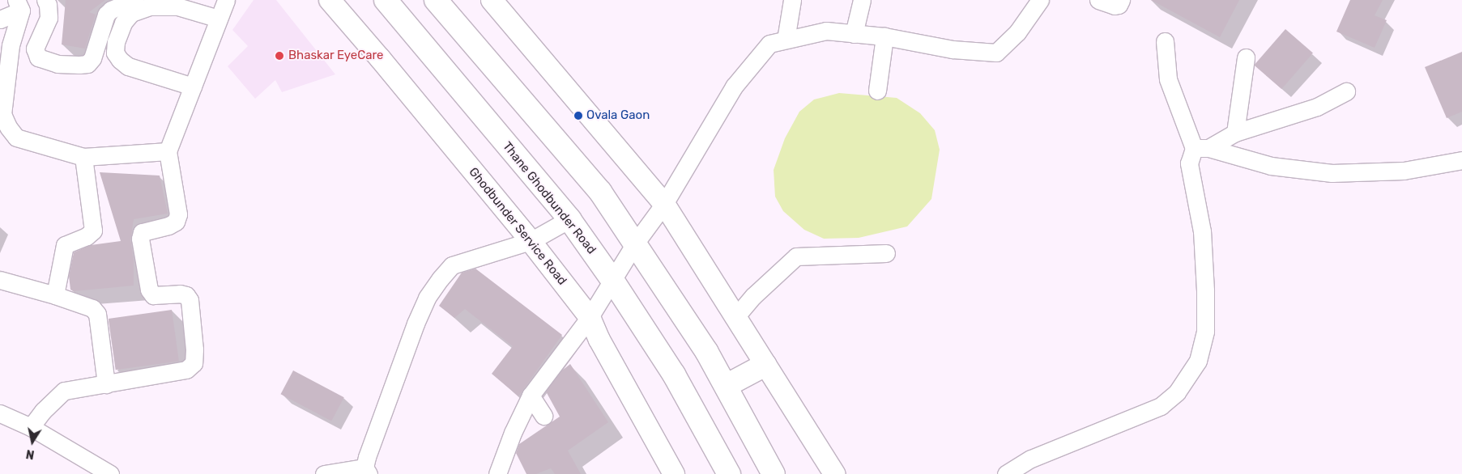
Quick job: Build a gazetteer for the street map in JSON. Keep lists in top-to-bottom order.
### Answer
{
  "streets": {
    "main road": ["Thane Ghodbunder Road"],
    "street": ["Ghodbunder Service Road"]
  },
  "places": ["Bhaskar EyeCare", "Ovala Gaon"],
  "north": "bottom"
}
